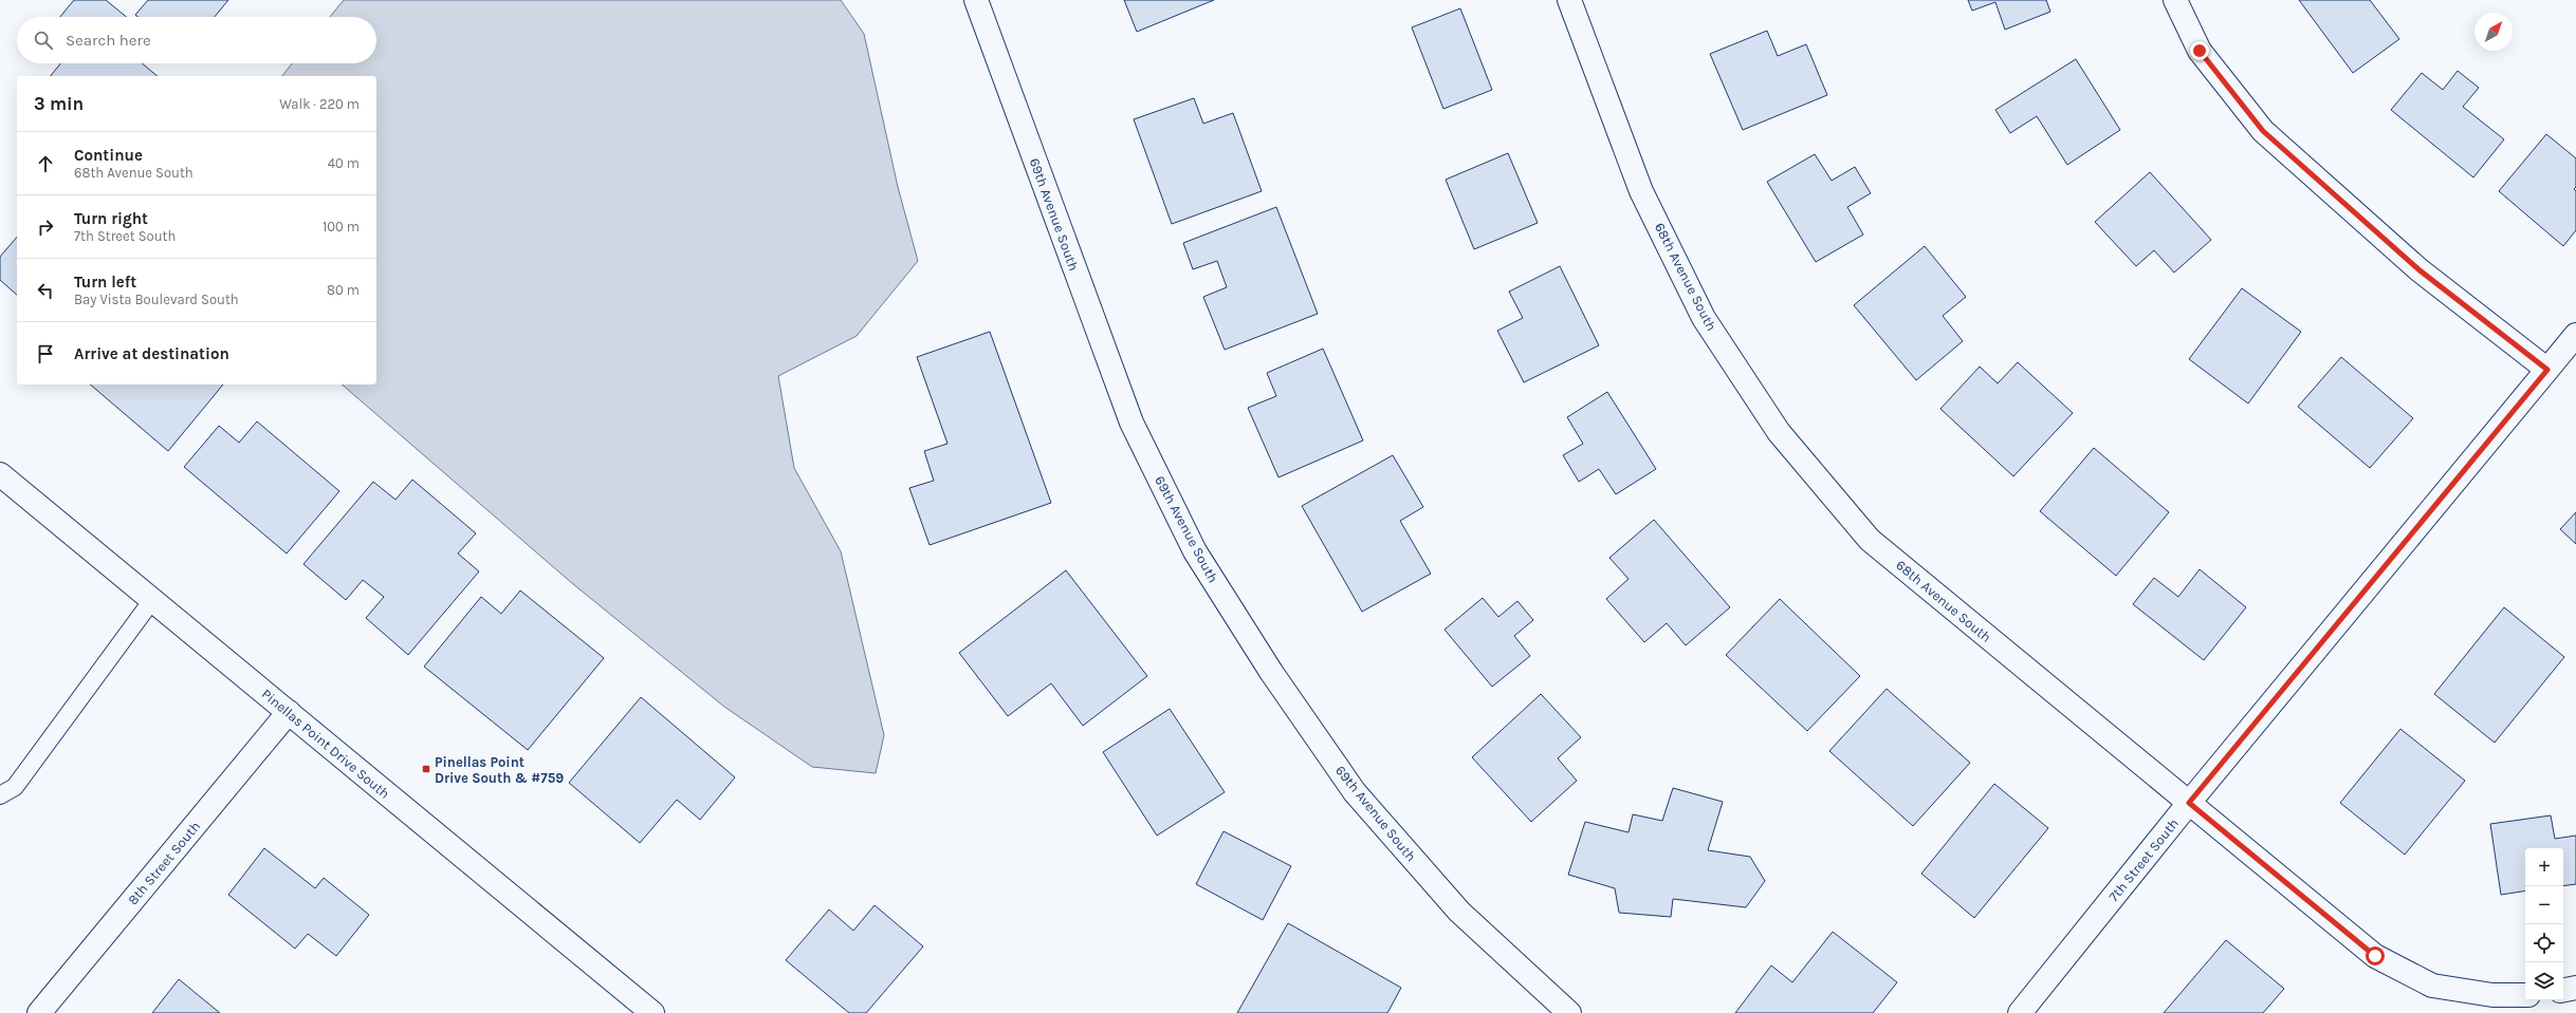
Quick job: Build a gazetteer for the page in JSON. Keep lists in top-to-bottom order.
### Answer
{
  "streets": {
    "street": [
      "69th Avenue South",
      "68th Avenue South",
      "Pinellas Point Drive South",
      "7th Street South",
      "8th Street South"
    ]
  },
  "crossings": [
    ["68th Avenue South", "7th Street South"],
    ["Pinellas Point Drive South", "8th Street South"]
  ],
  "places": {
    "transit": ["Pinellas Point Drive South & #759"]
  },
  "north": "top right",
  "page": {
    "search": "Search here",
    "heading": ["3 min", "Walk · 220 m"],
    "list": [
      ["Continue", "68th Avenue South", "40 m"],
      ["Turn right", "7th Street South", "100 m"],
      ["Turn left", "Bay Vista Boulevard South", "80 m"],
      "Arrive at destination"
    ],
    "map_buttons": ["+", "−"]
  }
}
